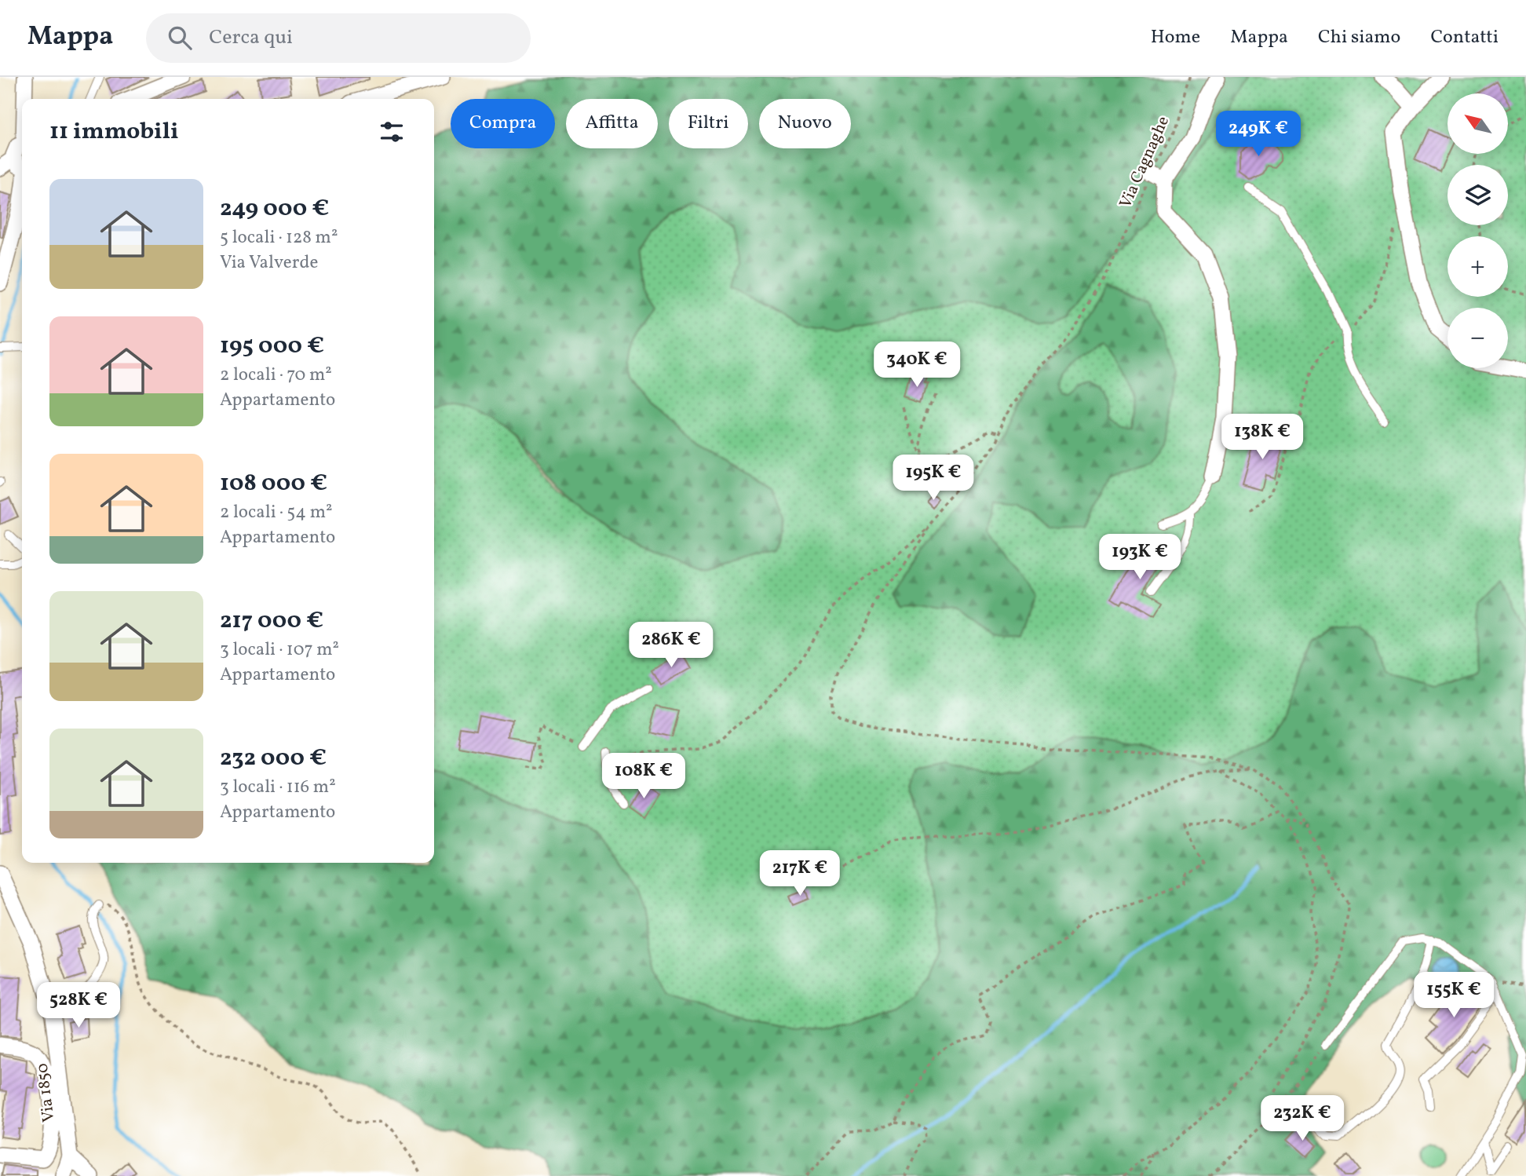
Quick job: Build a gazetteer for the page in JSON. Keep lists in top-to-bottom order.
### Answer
{
  "streets": {
    "street": ["Via 1850"],
    "path": ["Via Cagnaghe"]
  },
  "north": "top left",
  "page": {
    "header": "Mappa",
    "search": "Cerca qui",
    "nav": [
      "Home",
      "Mappa",
      "Chi siamo",
      "Contatti"
    ],
    "map_buttons": ["+", "−"],
    "chip": [
      "Compra",
      "Affitta",
      "Filtri",
      "Nuovo"
    ],
    "heading": "11 immobili",
    "price": [
      "249K €",
      "340K €",
      "138K €",
      "195K €",
      "193K €",
      "286K €",
      "108K €",
      "217K €",
      "155K €",
      "528K €",
      "232K €"
    ],
    "list": [
      {
        "name": "249 000 €",
        "note": "5 locali · 128 m² · Via Valverde"
      },
      {
        "name": "195 000 €",
        "note": "2 locali · 70 m² · Appartamento"
      },
      {
        "name": "108 000 €",
        "note": "2 locali · 54 m² · Appartamento"
      },
      {
        "name": "217 000 €",
        "note": "3 locali · 107 m² · Appartamento"
      },
      {
        "name": "232 000 €",
        "note": "3 locali · 116 m² · Appartamento"
      }
    ]
  }
}
